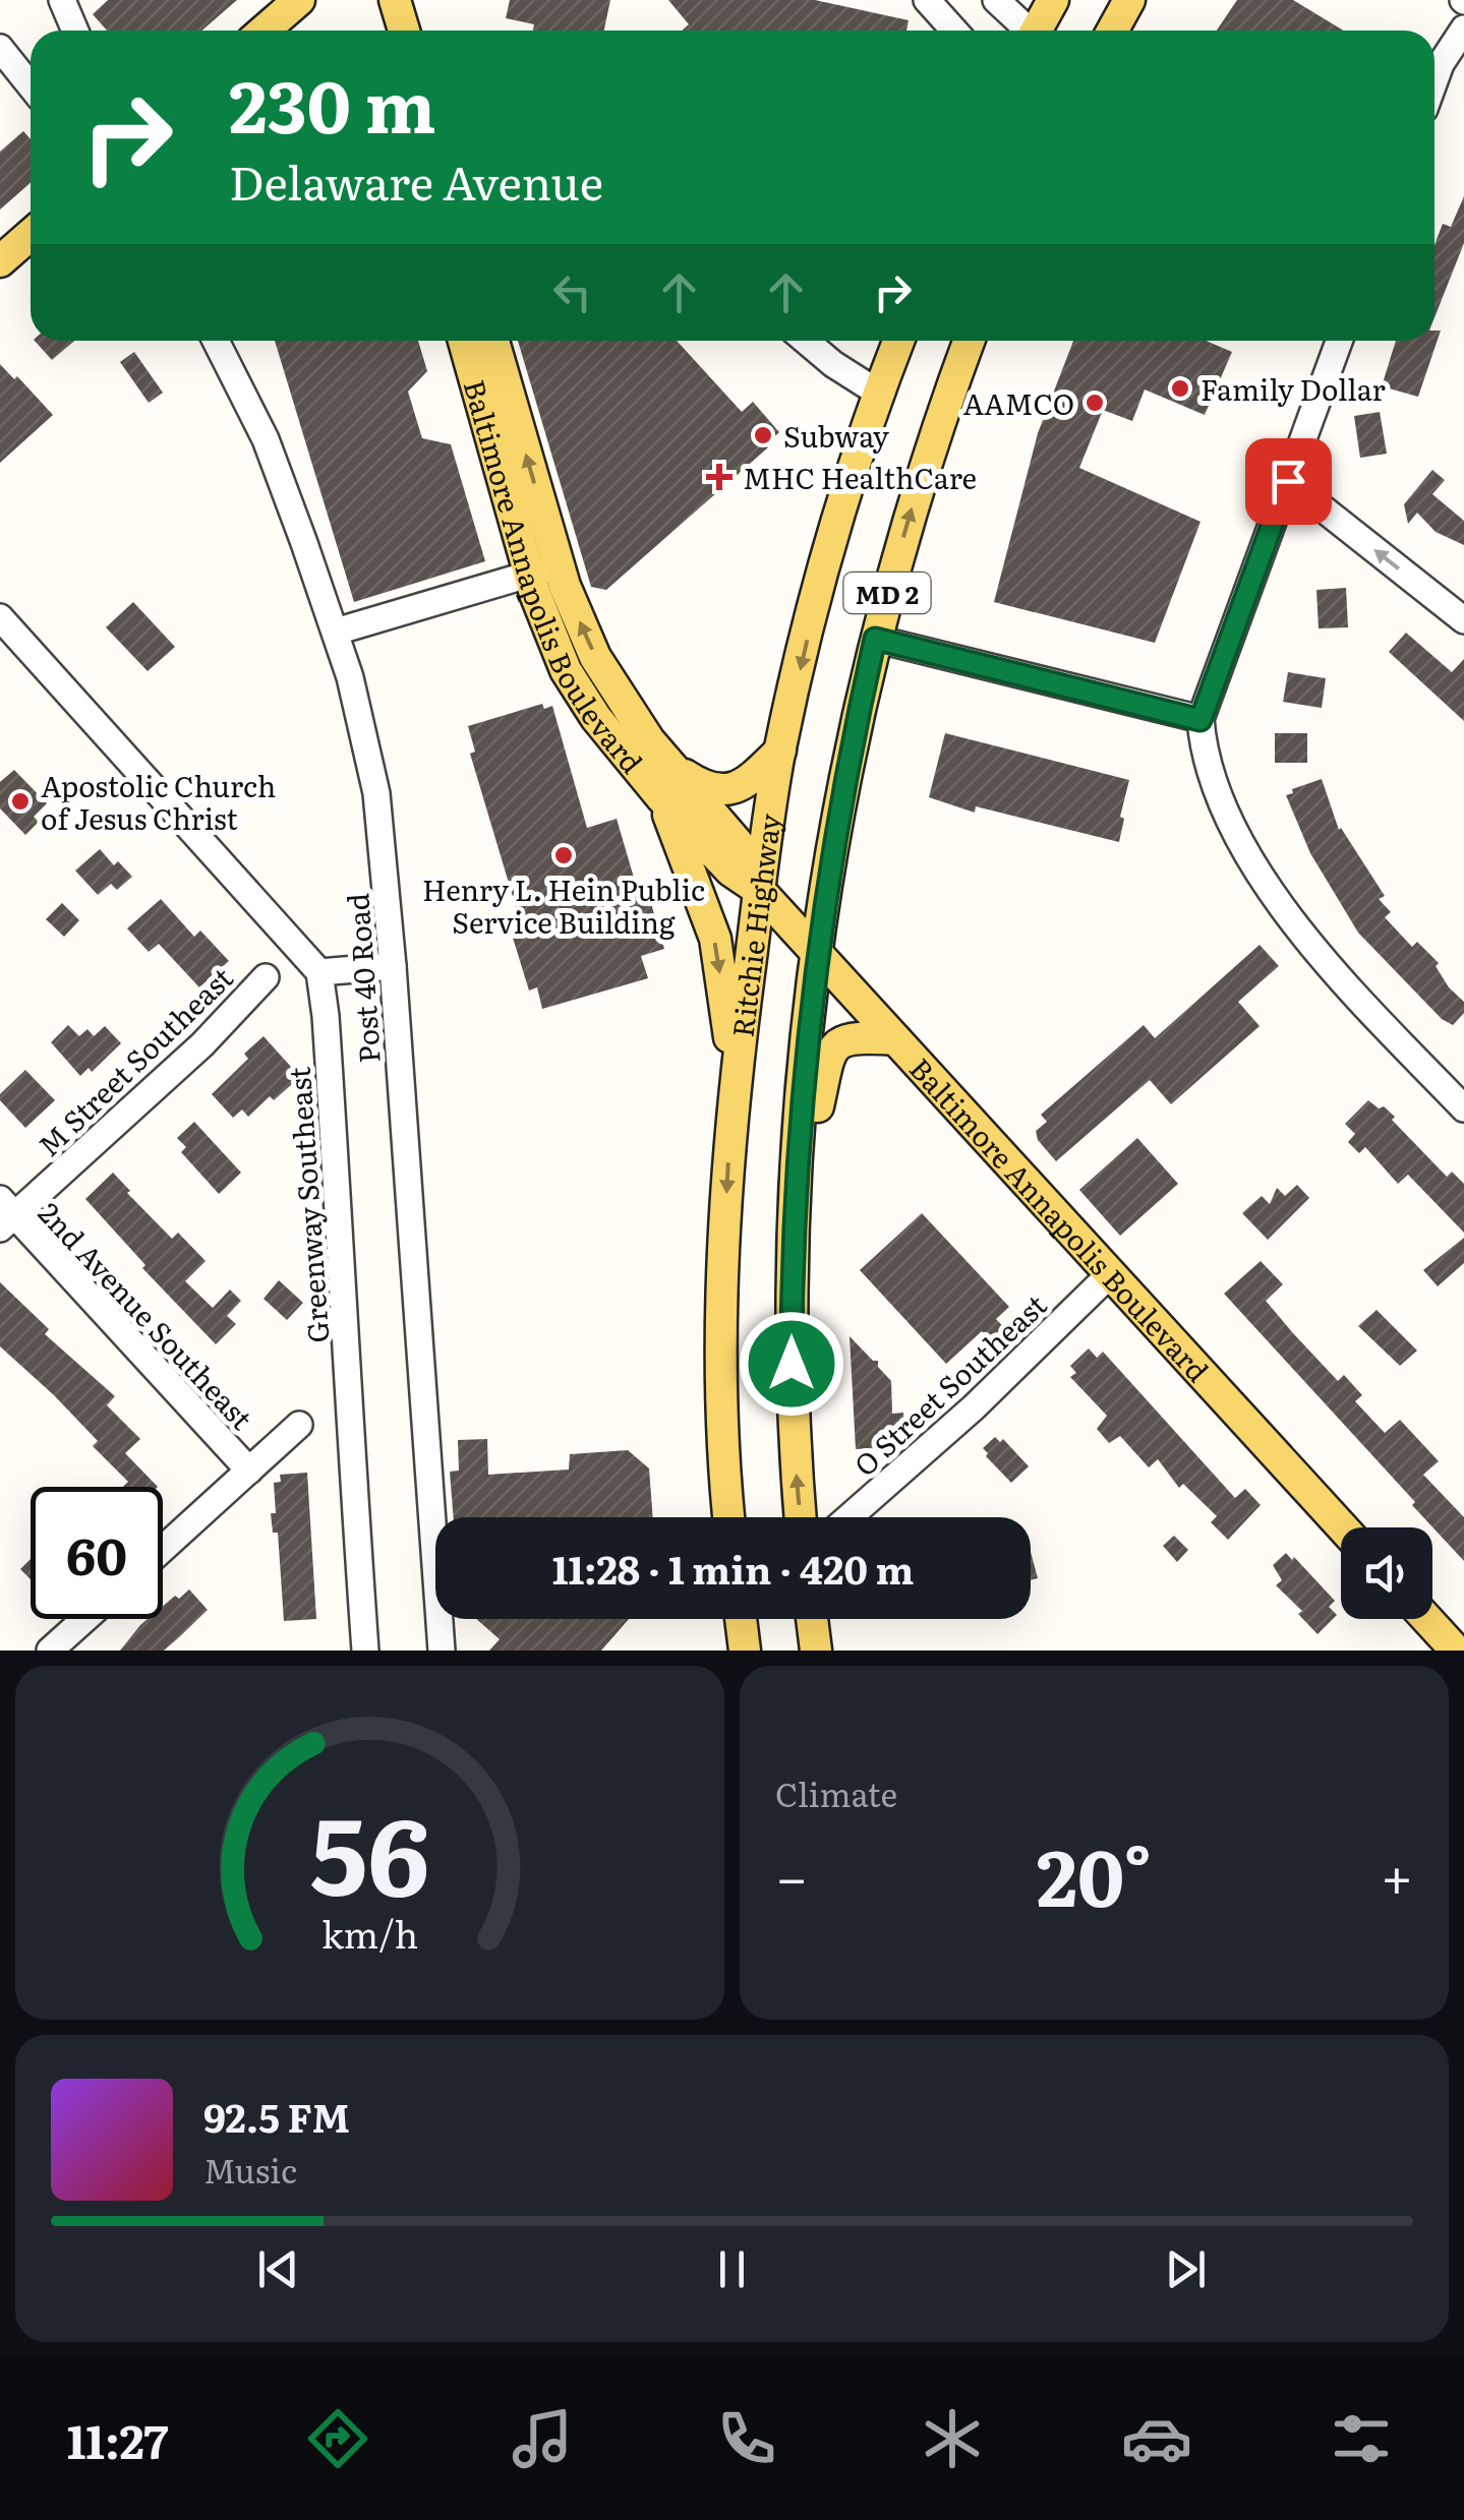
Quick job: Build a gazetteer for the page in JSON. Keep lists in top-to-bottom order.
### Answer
{
  "streets": {
    "main road": ["Baltimore Annapolis Boulevard", "MD 2", "Ritchie Highway"],
    "street": [
      "Post 40 Road",
      "M Street Southeast",
      "Greenway Southeast",
      "2nd Avenue Southeast",
      "O Street Southeast"
    ]
  },
  "crossings": [
    ["Baltimore Annapolis Boulevard", "MD 2"],
    ["Baltimore Annapolis Boulevard", "Ritchie Highway"],
    ["Baltimore Annapolis Boulevard", "O Street Southeast"],
    ["M Street Southeast", "2nd Avenue Southeast"]
  ],
  "places": {
    "other": [
      "Family Dollar",
      "AAMCO",
      "Subway",
      "Apostolic Church of Jesus Christ",
      "Henry L. Hein Public Service Building"
    ],
    "health": ["MHC HealthCare"]
  },
  "page": {
    "turn": ["230 m", "Delaware Avenue"],
    "limit": "60",
    "trip": "11:28 · 1 min · 420 m",
    "tile": "Climate",
    "heat": ["−", "20°", "+"],
    "song": ["92.5 FM", "Music"],
    "tabs": "11:27",
    "gauge": ["56", "km/h"]
  }
}
